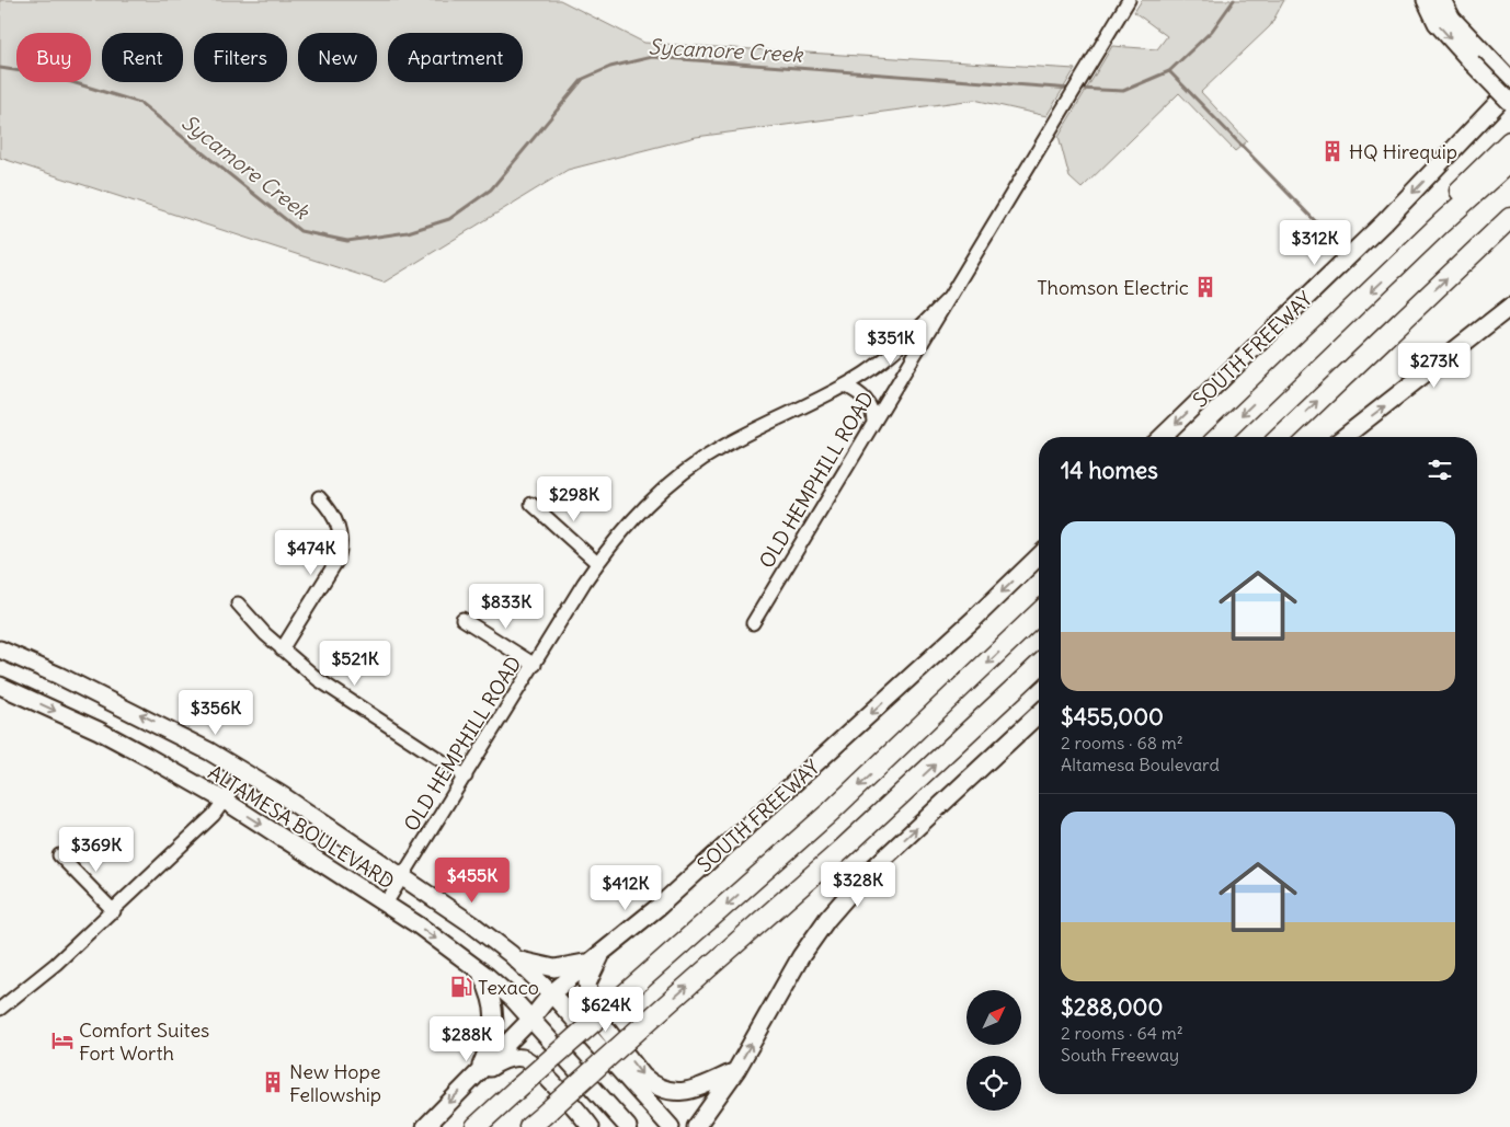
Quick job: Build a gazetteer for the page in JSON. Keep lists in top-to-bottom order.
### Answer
{
  "streets": {
    "highway": ["SOUTH FREEWAY"],
    "main road": ["ALTAMESA BOULEVARD"],
    "street": ["OLD HEMPHILL ROAD"]
  },
  "crossings": [
    ["SOUTH FREEWAY", "ALTAMESA BOULEVARD"],
    ["OLD HEMPHILL ROAD", "ALTAMESA BOULEVARD"]
  ],
  "water": ["Sycamore Creek"],
  "places": {
    "building": ["HQ Hirequip", "Thomson Electric", "New Hope Fellowship"],
    "fuel station": ["Texaco"],
    "hotel": ["Comfort Suites Fort Worth"]
  },
  "north": "top right",
  "page": {
    "chip": [
      "Buy",
      "Rent",
      "Filters",
      "New",
      "Apartment"
    ],
    "price": [
      "$312K",
      "$351K",
      "$273K",
      "$298K",
      "$474K",
      "$833K",
      "$521K",
      "$356K",
      "$369K",
      "$455K",
      "$328K",
      "$412K",
      "$624K",
      "$288K"
    ],
    "heading": "14 homes",
    "list": [
      {
        "name": "$455,000",
        "note": "2 rooms · 68 m² · Altamesa Boulevard"
      },
      {
        "name": "$288,000",
        "note": "2 rooms · 64 m² · South Freeway"
      }
    ]
  }
}
